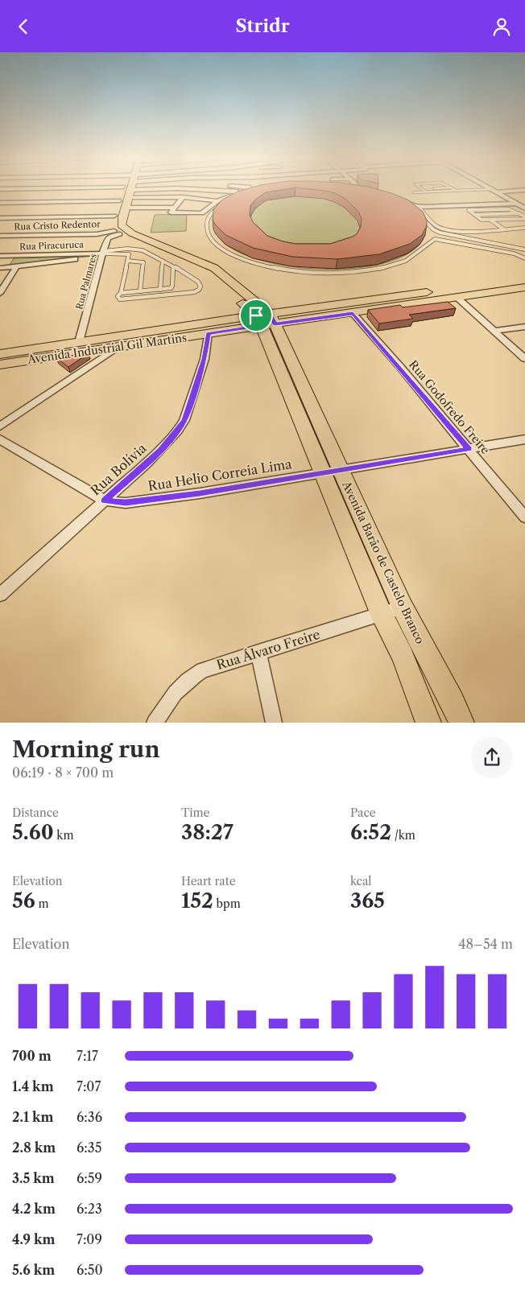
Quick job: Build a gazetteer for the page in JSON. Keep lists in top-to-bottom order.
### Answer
{
  "streets": {
    "main road": ["Avenida Industrial Gil Martins", "Avenida Barão de Castelo Branco"],
    "street": [
      "Rua Cristo Redentor",
      "Rua Piracuruca",
      "Rua Palmares",
      "Rua Godofredo Freire",
      "Rua Bolívia",
      "Rua Helio Correia Lima",
      "Rua Álvaro Freire"
    ]
  },
  "crossings": [
    ["Rua Cristo Redentor", "Rua Palmares"],
    ["Rua Cristo Redentor", "Avenida Barão de Castelo Branco"],
    ["Rua Piracuruca", "Rua Palmares"],
    ["Rua Palmares", "Avenida Industrial Gil Martins"],
    ["Rua Palmares", "Avenida Barão de Castelo Branco"],
    ["Avenida Industrial Gil Martins", "Rua Godofredo Freire"],
    ["Avenida Industrial Gil Martins", "Rua Bolívia"],
    ["Avenida Industrial Gil Martins", "Avenida Barão de Castelo Branco"],
    ["Rua Godofredo Freire", "Rua Helio Correia Lima"],
    ["Rua Bolívia", "Rua Helio Correia Lima"],
    ["Rua Helio Correia Lima", "Avenida Barão de Castelo Branco"],
    ["Avenida Barão de Castelo Branco", "Rua Álvaro Freire"]
  ],
  "page": {
    "header": "Stridr",
    "heading": ["Morning run", "06:19 · 8 × 700 m"],
    "stats": [
      ["Distance", "5.60 km"],
      ["Time", "38:27"],
      ["Pace", "6:52 /km"],
      ["Elevation", "56 m"],
      ["Heart rate", "152 bpm"],
      ["kcal", "365"]
    ],
    "chart": ["Elevation", "48–54 m"],
    "list": [
      {
        "name": "700 m",
        "note": "7:17"
      },
      {
        "name": "1.4 km",
        "note": "7:07"
      },
      {
        "name": "2.1 km",
        "note": "6:36"
      },
      {
        "name": "2.8 km",
        "note": "6:35"
      },
      {
        "name": "3.5 km",
        "note": "6:59"
      },
      {
        "name": "4.2 km",
        "note": "6:23"
      },
      {
        "name": "4.9 km",
        "note": "7:09"
      },
      {
        "name": "5.6 km",
        "note": "6:50"
      }
    ]
  }
}
